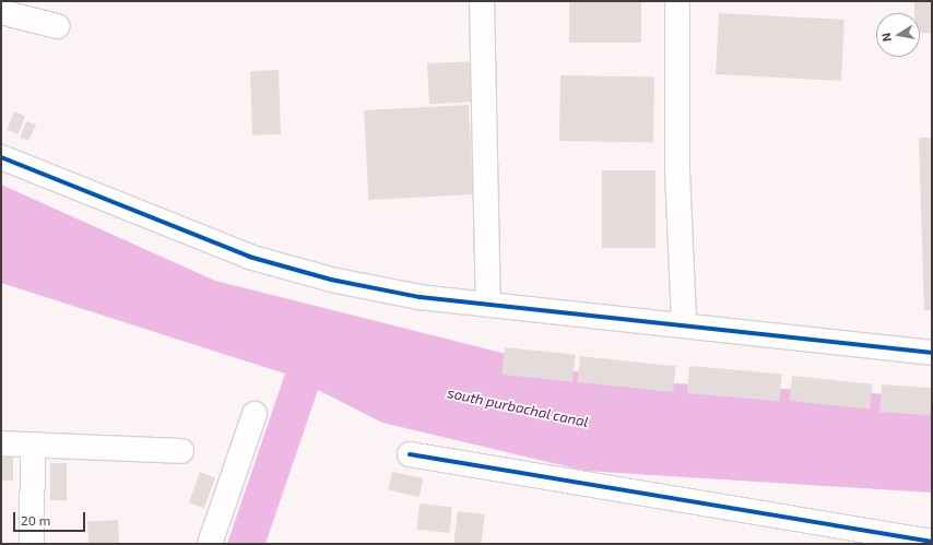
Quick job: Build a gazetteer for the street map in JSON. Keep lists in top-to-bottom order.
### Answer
{
  "water": ["south purbachal canal"],
  "scale_bar": "20 m",
  "north": "left"
}
